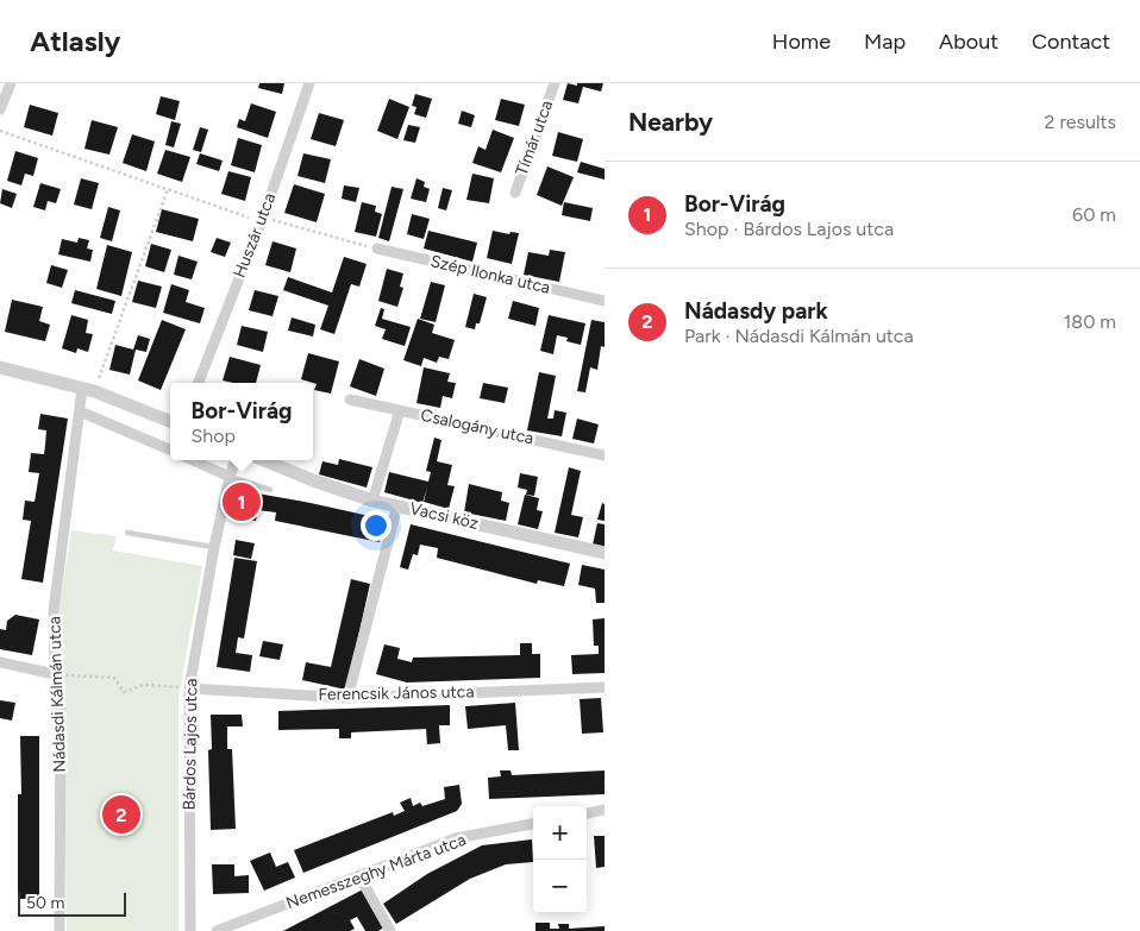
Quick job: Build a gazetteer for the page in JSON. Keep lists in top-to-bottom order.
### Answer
{
  "streets": {
    "street": [
      "Tímár utca",
      "Huszár utca",
      "Szép Ilonka utca",
      "Csalogány utca",
      "Vacsi köz",
      "Ferencsik János utca",
      "Nádasdi Kálmán utca",
      "Bárdos Lajos utca",
      "Nemesszeghy Márta utca"
    ]
  },
  "crossings": [
    ["Ferencsik János utca", "Bárdos Lajos utca"]
  ],
  "scale_bar": "50 m",
  "page": {
    "header": "Atlasly",
    "nav": [
      "Home",
      "Map",
      "About",
      "Contact"
    ],
    "heading": ["Nearby", "2 results"],
    "list": [
      {
        "mark": "1",
        "name": "Bor-Virág",
        "note": "Shop · Bárdos Lajos utca",
        "value": "60 m"
      },
      {
        "mark": "2",
        "name": "Nádasdy park",
        "note": "Park · Nádasdi Kálmán utca",
        "value": "180 m"
      }
    ],
    "popup": ["Bor-Virág", "Shop"],
    "pins": ["1", "2"],
    "map_buttons": ["+", "−"],
    "scale": "50 m"
  }
}
